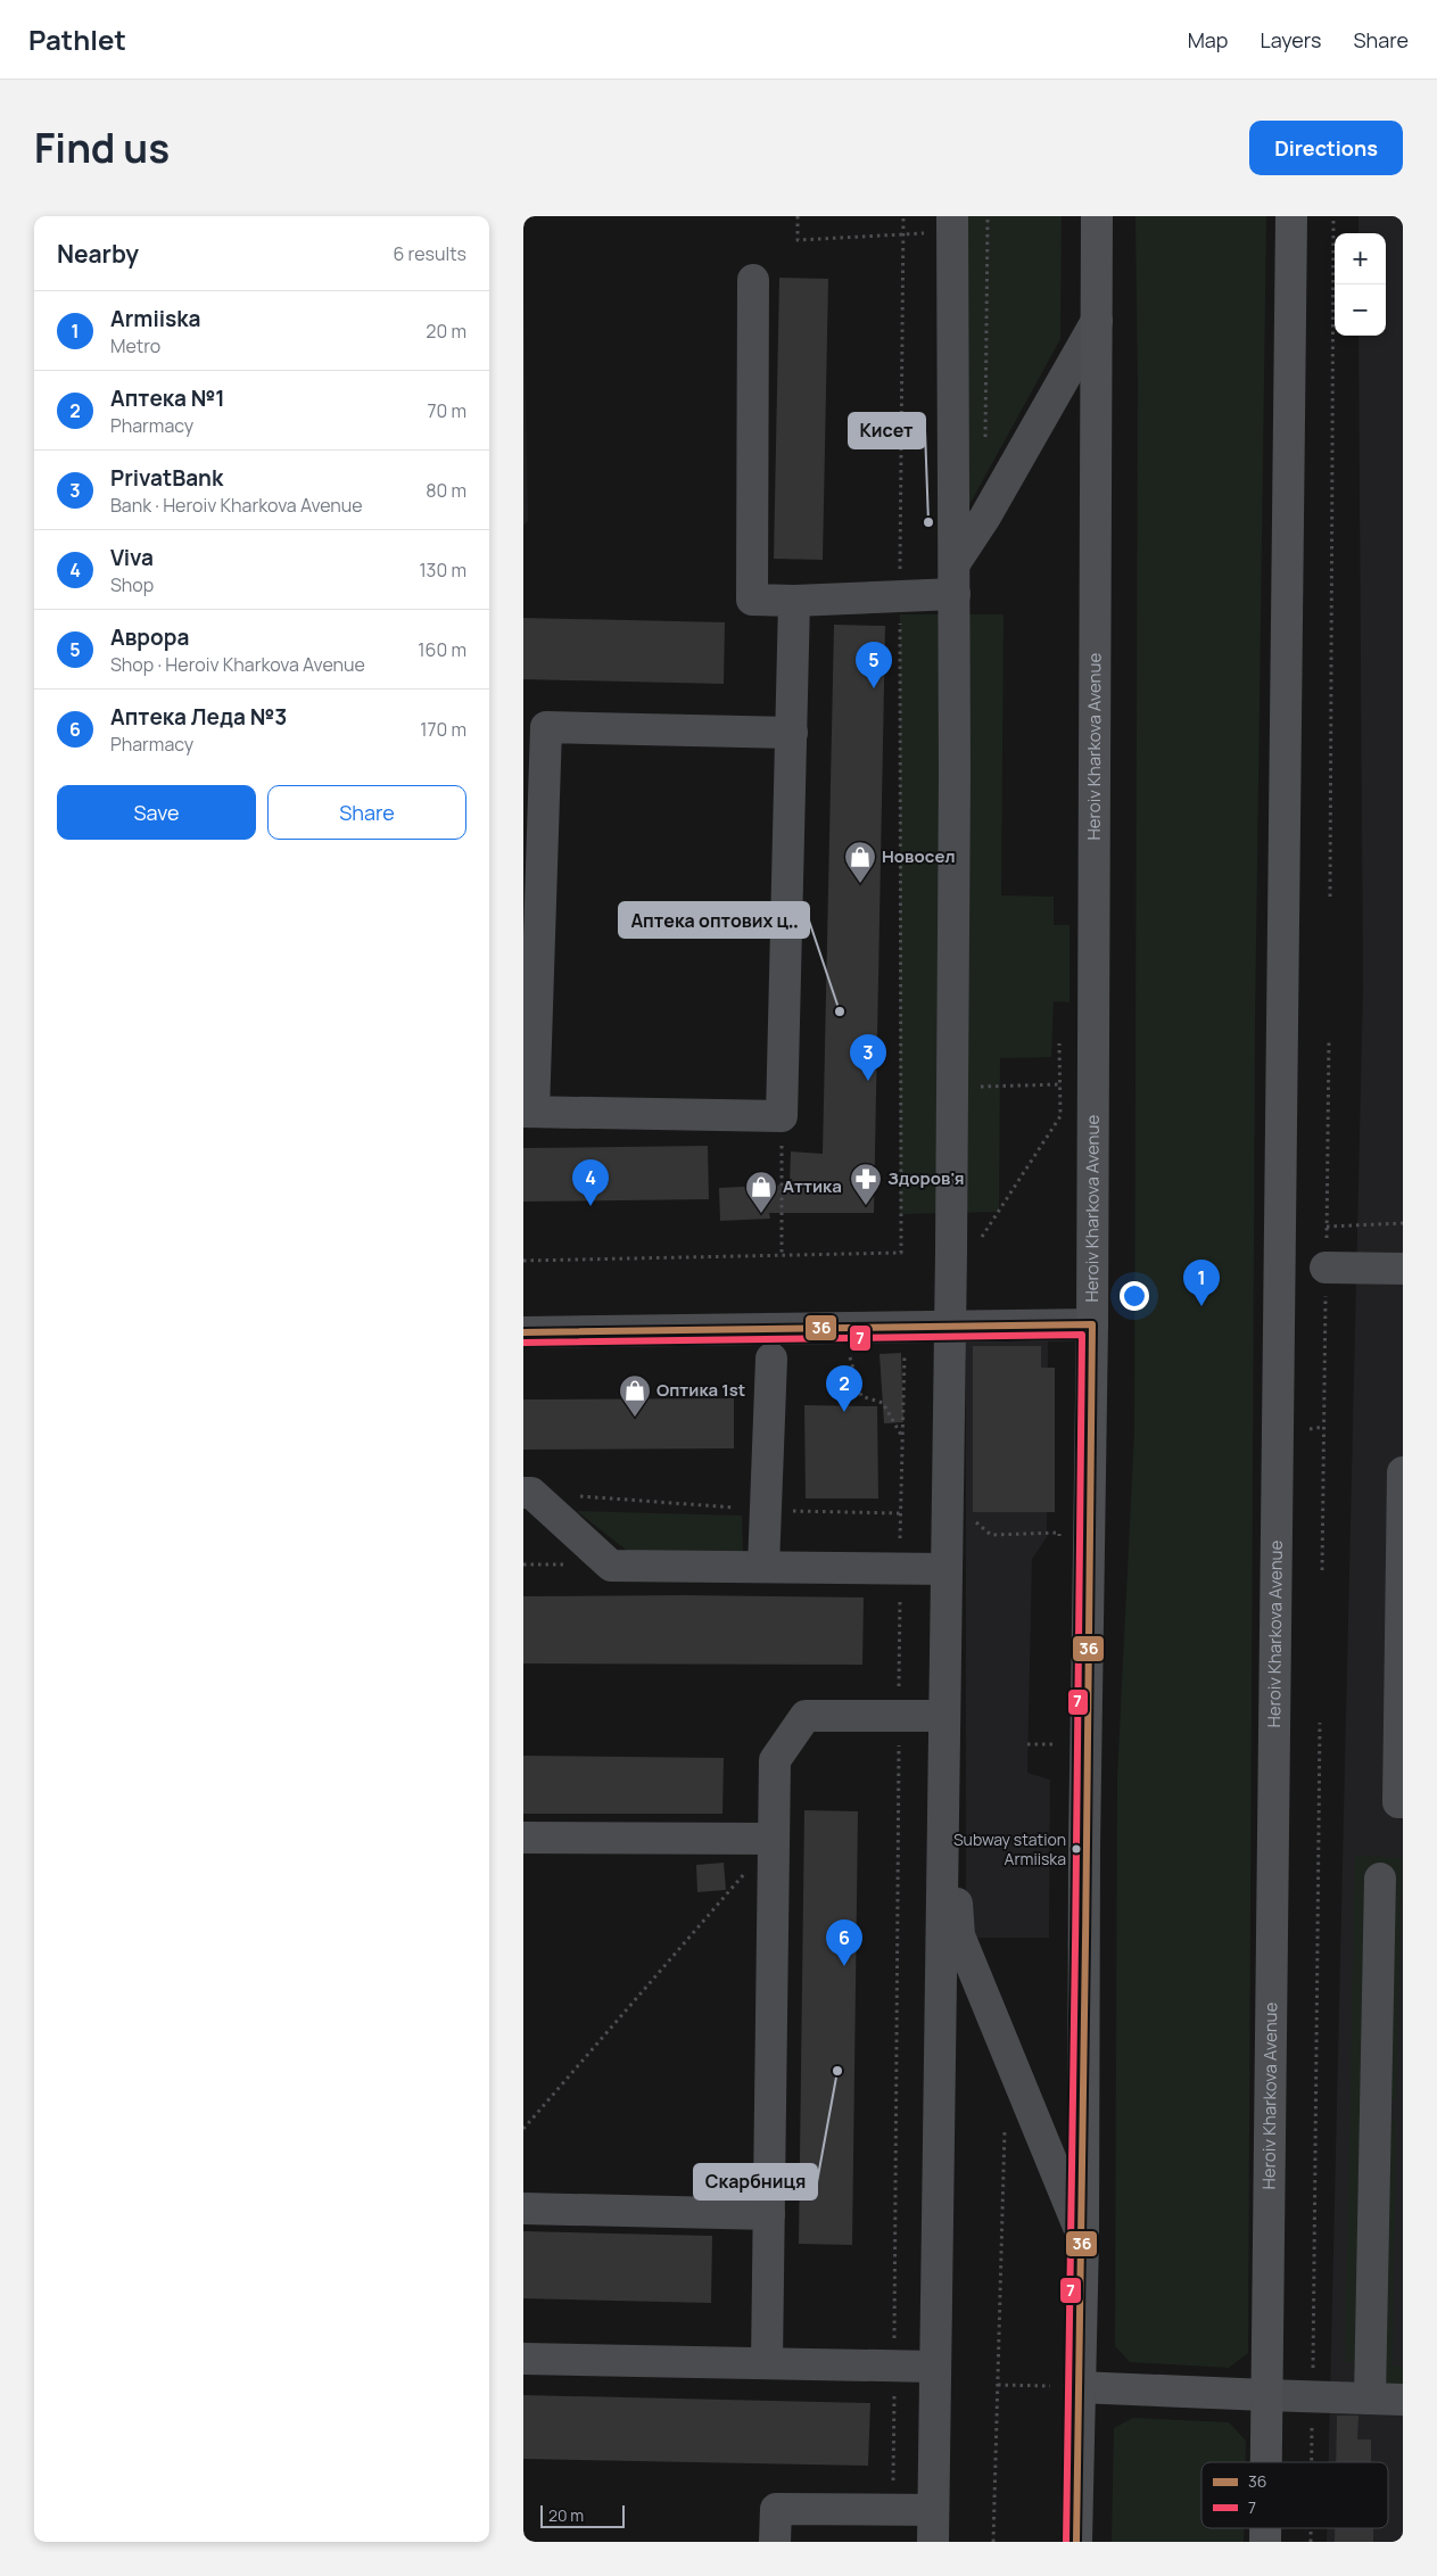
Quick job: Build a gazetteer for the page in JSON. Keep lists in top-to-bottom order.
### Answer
{
  "streets": {
    "main road": ["Heroiv Kharkova Avenue"]
  },
  "places": {
    "other": [
      "Кисет",
      "Аптека оптових ц‥",
      "Subway station Armiiska",
      "Скарбниця"
    ],
    "shop": ["Новосел", "Аттика", "Оптика 1st"],
    "pharmacy": ["Здоров'я"]
  },
  "lines": ["transit line 36", "transit line 7"],
  "legend": ["36", "7"],
  "scale_bar": "20 m",
  "page": {
    "header": "Pathlet",
    "nav": ["Map", "Layers", "Share"],
    "title": "Find us",
    "buttons": [
      "Directions",
      ["Save", "Share"]
    ],
    "heading": ["Nearby", "6 results"],
    "map_buttons": ["+", "−"],
    "list": [
      {
        "mark": "1",
        "name": "Armiiska",
        "note": "Metro",
        "value": "20 m"
      },
      {
        "mark": "2",
        "name": "Аптека №1",
        "note": "Pharmacy",
        "value": "70 m"
      },
      {
        "mark": "3",
        "name": "PrivatBank",
        "note": "Bank · Heroiv Kharkova Avenue",
        "value": "80 m"
      },
      {
        "mark": "4",
        "name": "Viva",
        "note": "Shop",
        "value": "130 m"
      },
      {
        "mark": "5",
        "name": "Аврора",
        "note": "Shop · Heroiv Kharkova Avenue",
        "value": "160 m"
      },
      {
        "mark": "6",
        "name": "Аптека Леда №3",
        "note": "Pharmacy",
        "value": "170 m"
      }
    ],
    "pins": [
      "5",
      "3",
      "4",
      "1",
      "2",
      "6"
    ],
    "scale": "20 m"
  }
}
